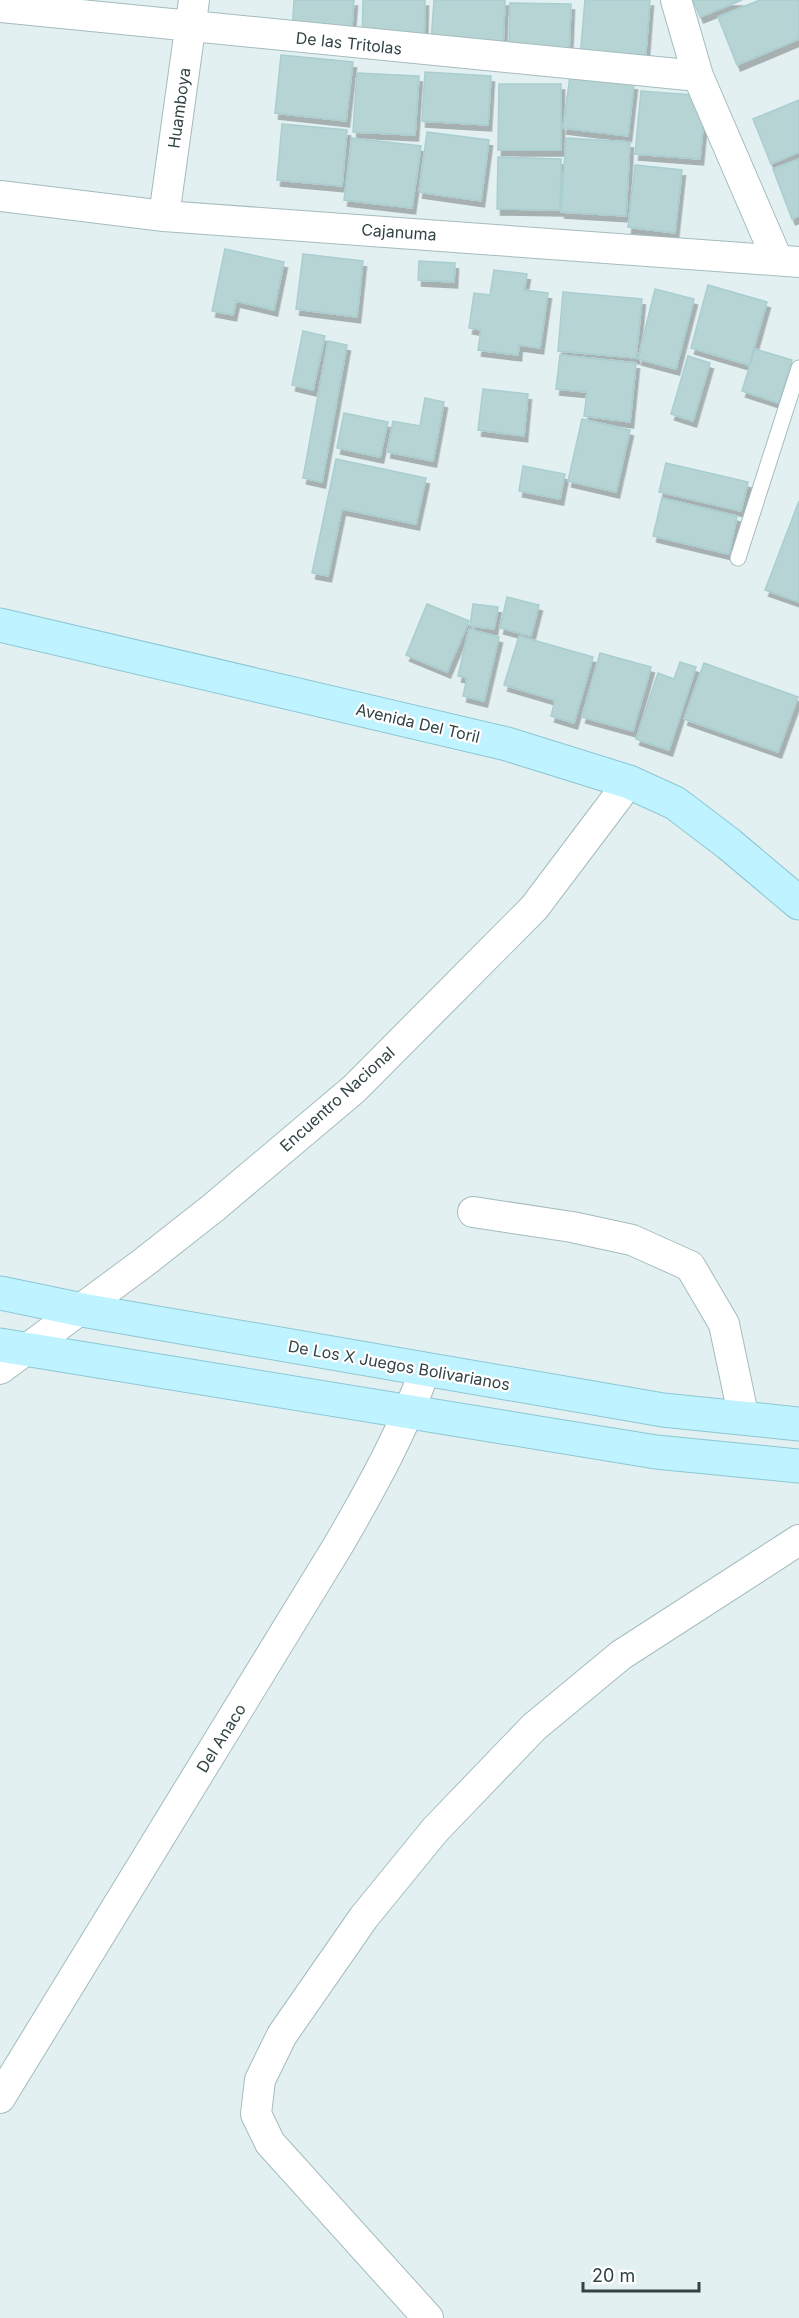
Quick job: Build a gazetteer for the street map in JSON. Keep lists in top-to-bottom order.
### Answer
{
  "streets": {
    "street": [
      "De las Tritolas",
      "Huamboya",
      "Cajanuma",
      "Avenida Del Toril",
      "Encuentro Nacional",
      "De Los X Juegos Bolivarianos",
      "Del Anaco"
    ]
  },
  "crossings": [
    ["De las Tritolas", "Huamboya"],
    ["Huamboya", "Cajanuma"],
    ["Avenida Del Toril", "Encuentro Nacional"],
    ["Encuentro Nacional", "De Los X Juegos Bolivarianos"],
    ["De Los X Juegos Bolivarianos", "Del Anaco"]
  ],
  "scale_bar": "20 m"
}
